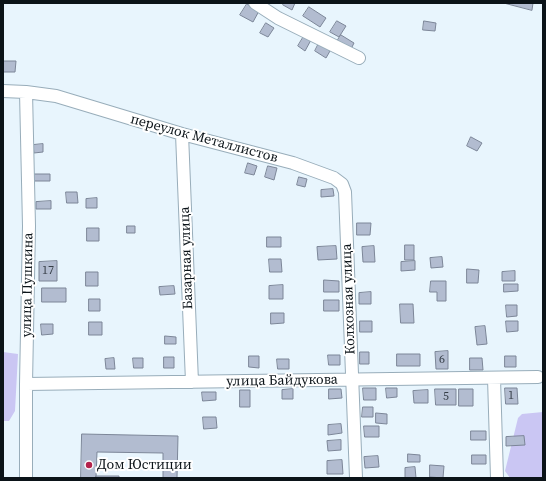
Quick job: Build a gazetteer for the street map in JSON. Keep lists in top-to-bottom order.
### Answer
{
  "streets": {
    "street": [
      "переулок Металлистов",
      "Базарная улица",
      "улица Пушкина",
      "Колхозная улица",
      "улица Байдукова"
    ]
  },
  "crossings": [
    ["переулок Металлистов", "Базарная улица"],
    ["переулок Металлистов", "улица Пушкина"],
    ["переулок Металлистов", "Колхозная улица"],
    ["Базарная улица", "улица Байдукова"],
    ["улица Пушкина", "улица Байдукова"],
    ["Колхозная улица", "улица Байдукова"]
  ],
  "places": ["Дом Юстиции"],
  "house_numbers": [
    "17",
    "6",
    "1",
    "5"
  ]
}
